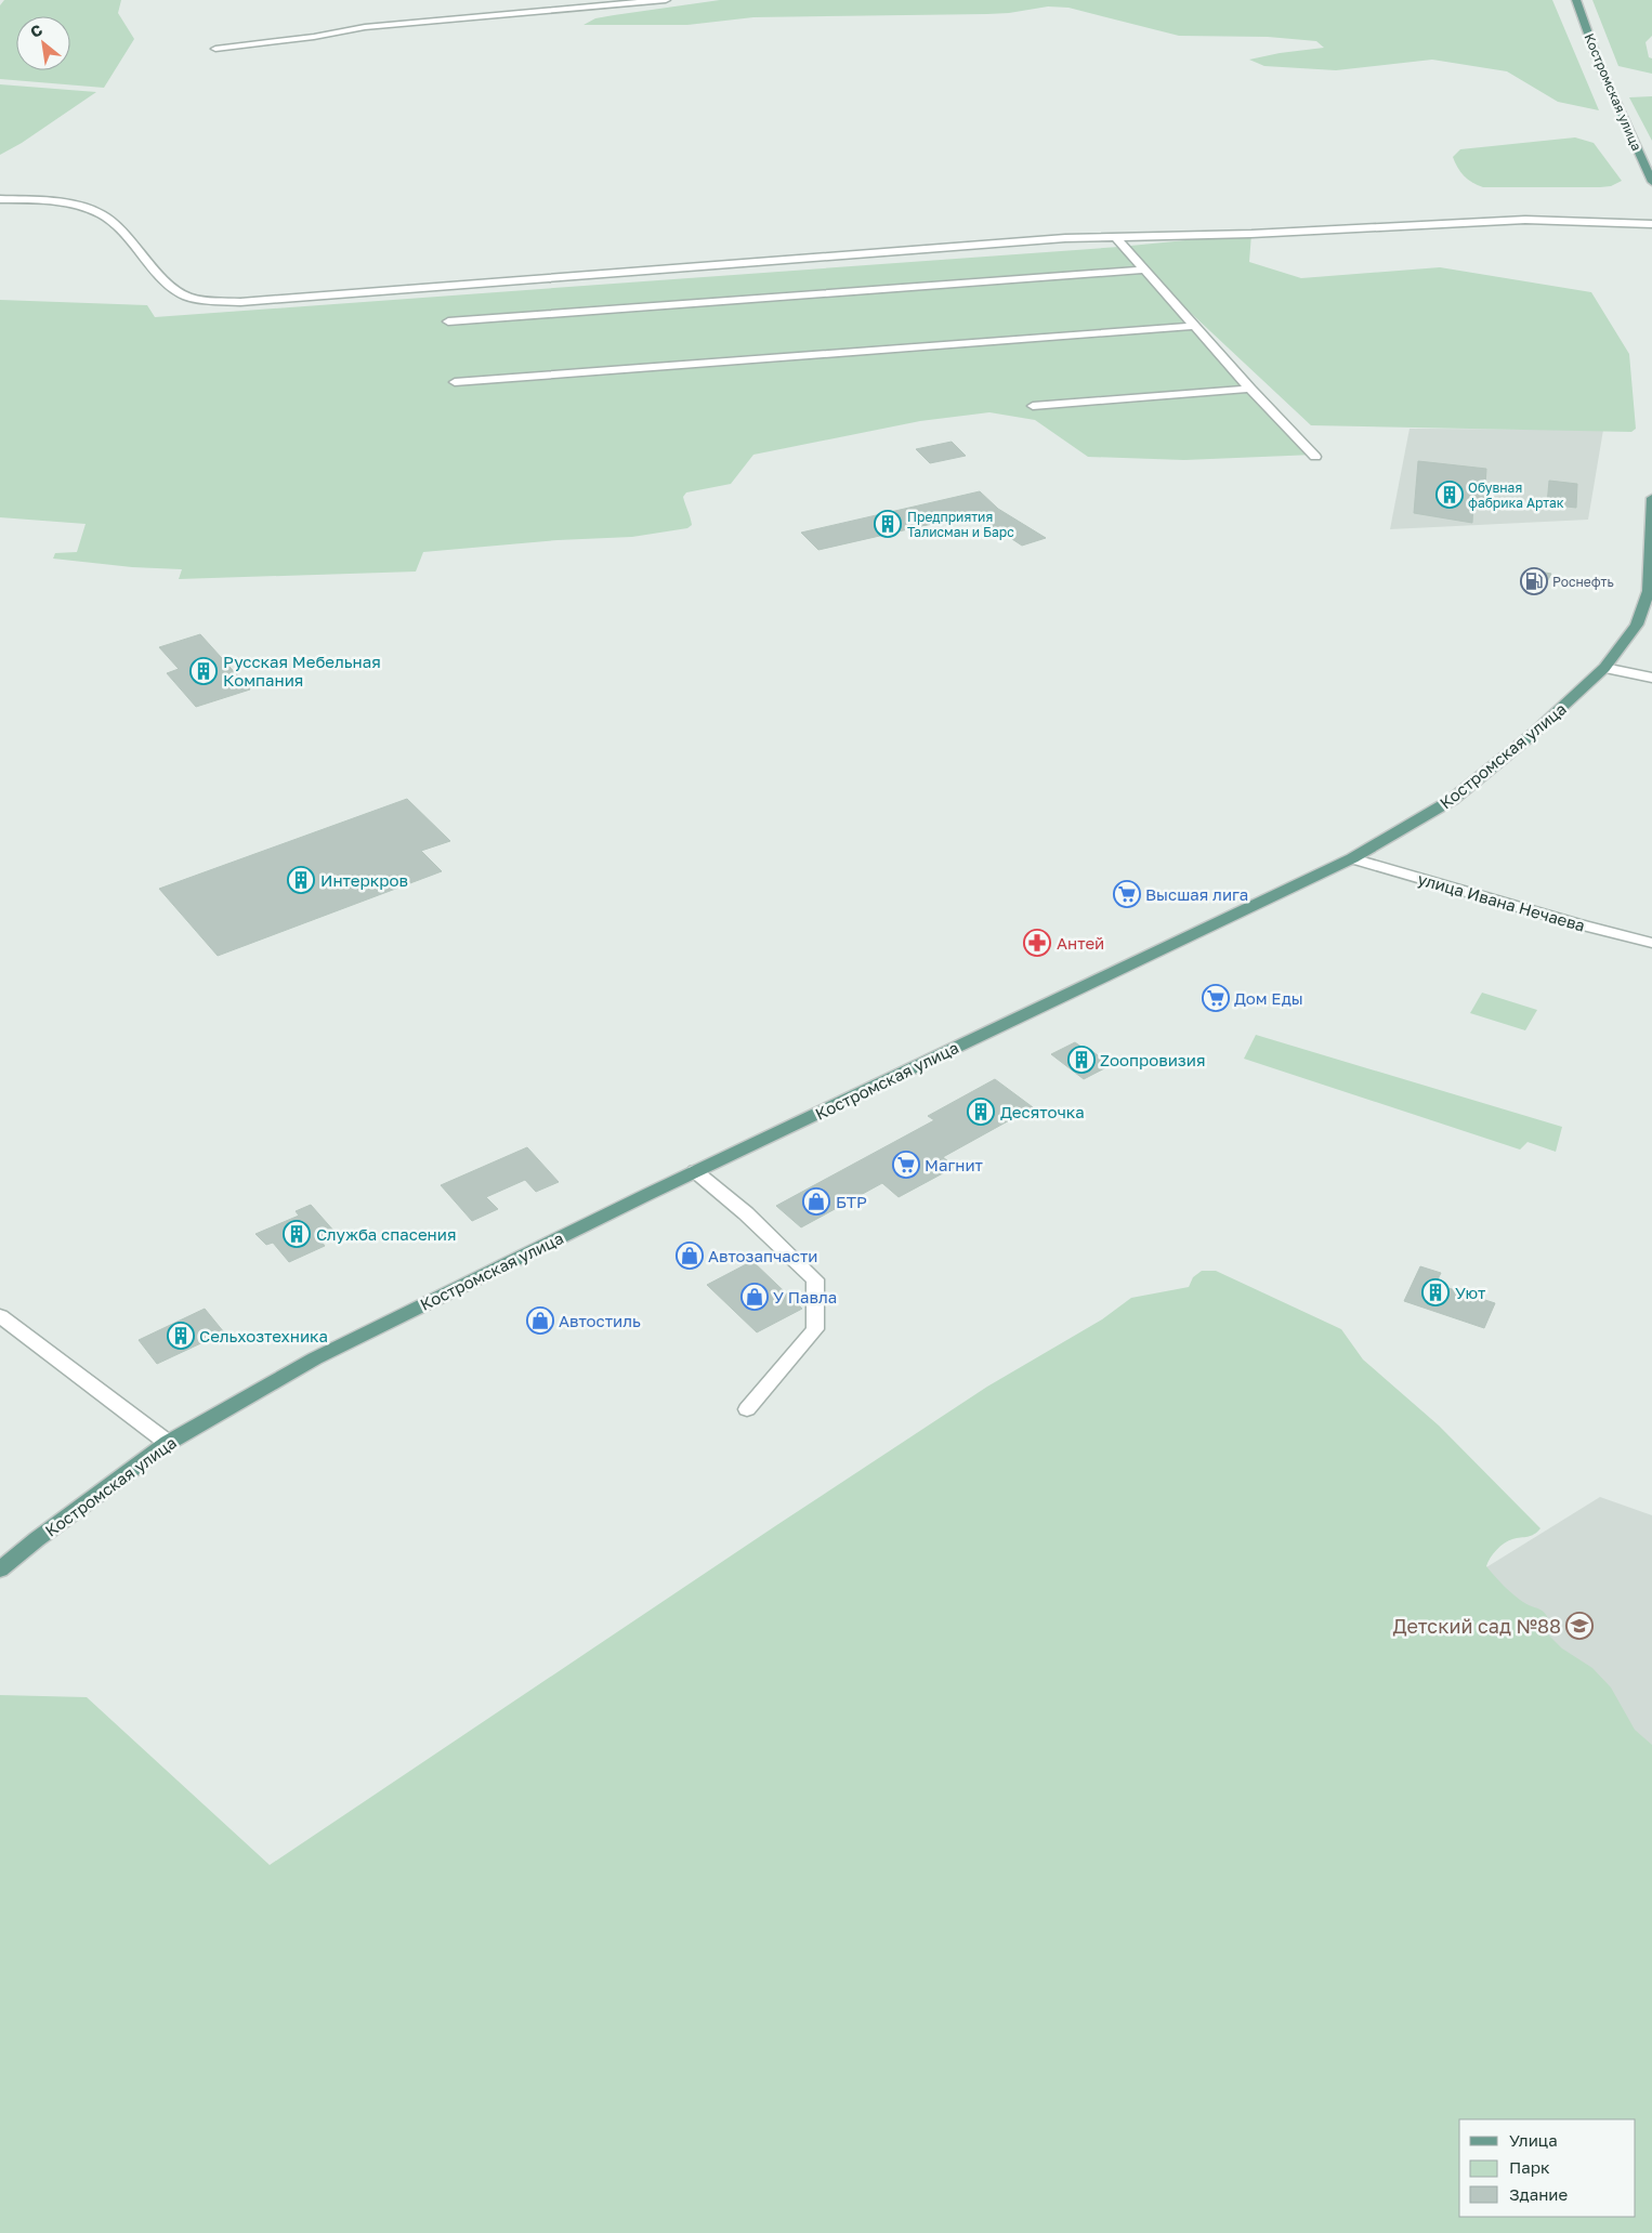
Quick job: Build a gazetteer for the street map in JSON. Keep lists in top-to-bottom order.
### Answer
{
  "streets": {
    "main road": ["Костромская улица"],
    "street": ["улица Ивана Нечаева"]
  },
  "crossings": [
    ["Костромская улица", "улица Ивана Нечаева"]
  ],
  "places": {
    "building": [
      "Обувная фабрика Артак",
      "Предприятия Талисман и Барс",
      "Русская Мебельная Компания",
      "Интеркров",
      "Zоопровизия",
      "Десяточка",
      "Служба спасения",
      "Уют",
      "Сельхозтехника"
    ],
    "fuel station": ["Роснефть"],
    "supermarket": ["Высшая лига", "Дом Еды", "Магнит"],
    "pharmacy": ["Антей"],
    "shop": [
      "БТР",
      "Автозапчасти",
      "У Павла",
      "Автостиль"
    ],
    "school or university": ["Детский сад №88"]
  },
  "legend": ["Улица", "Парк", "Здание"],
  "north": "top left"
}
